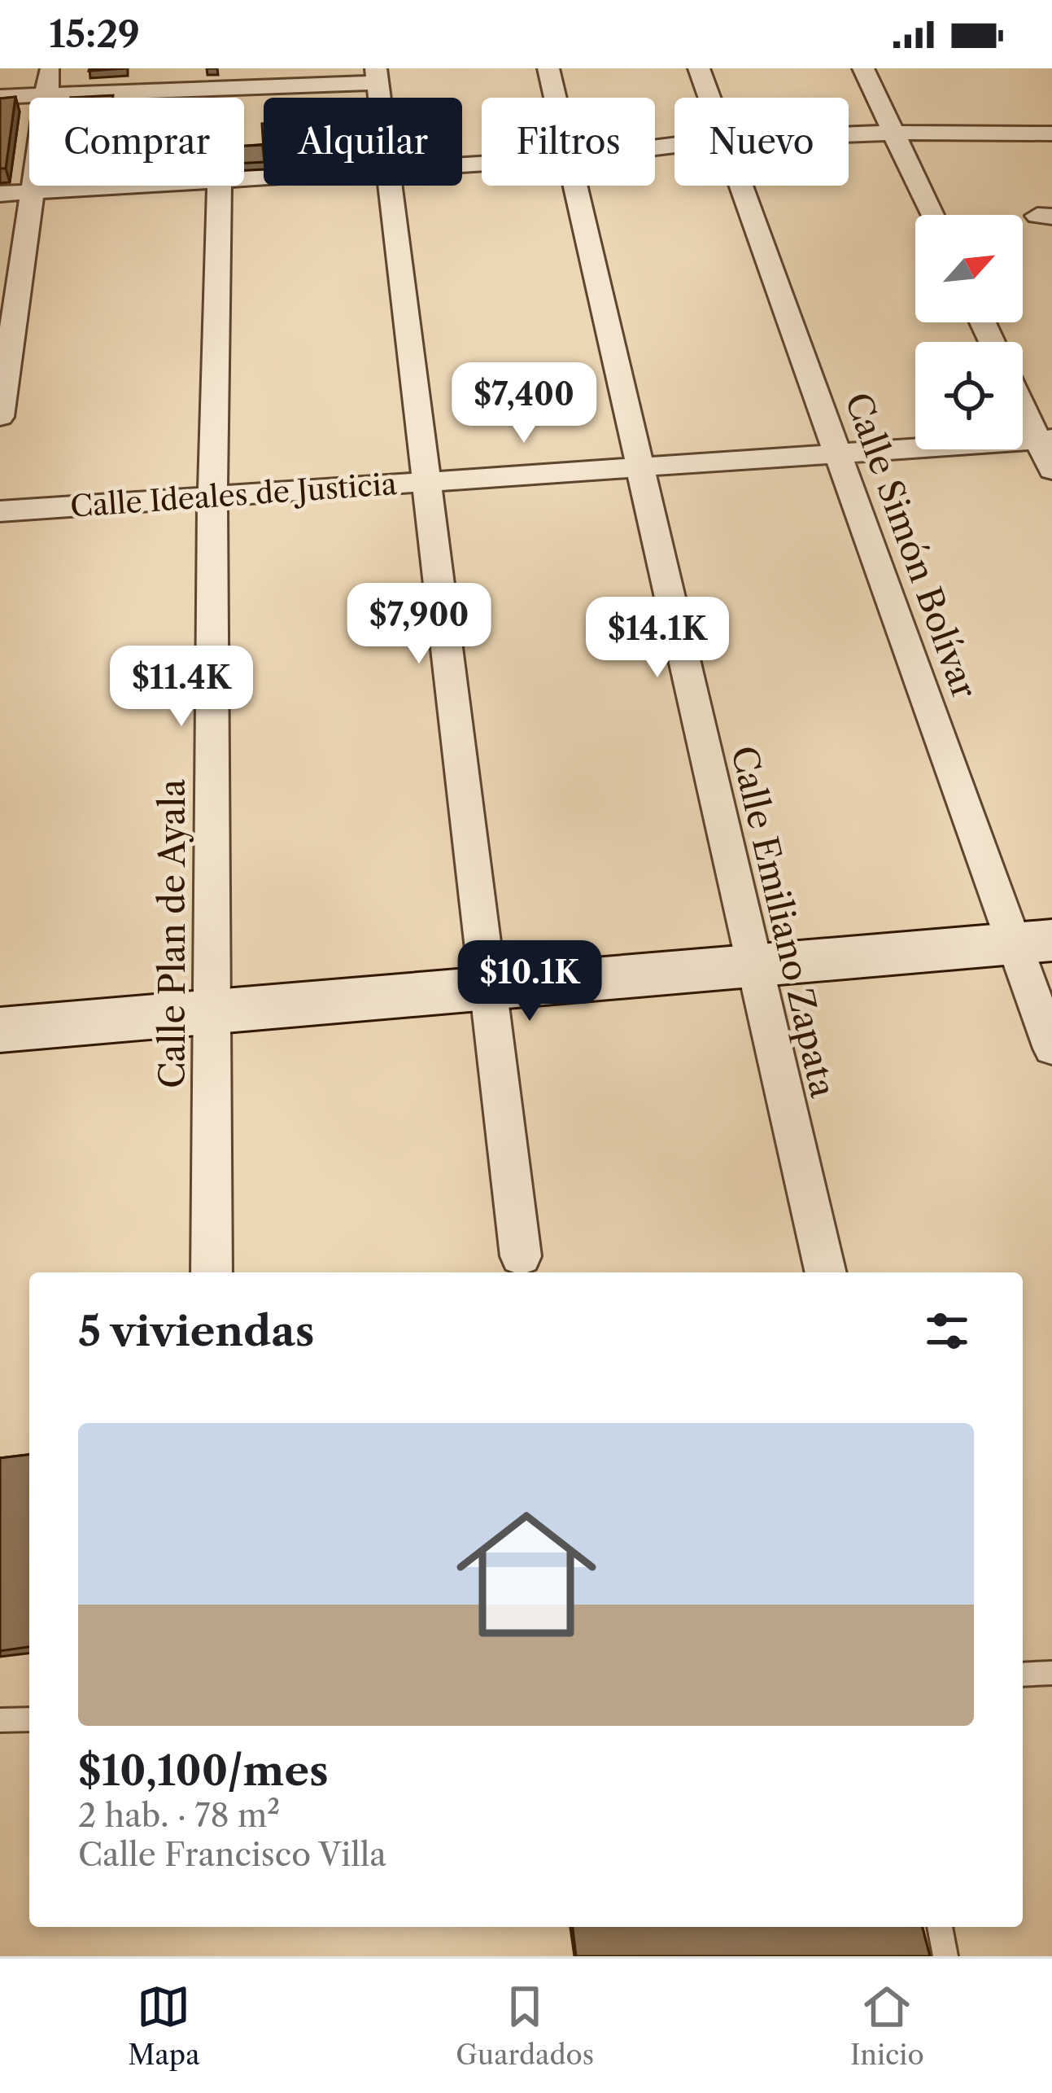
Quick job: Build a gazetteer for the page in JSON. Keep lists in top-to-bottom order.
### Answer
{
  "streets": {
    "street": [
      "Calle Ideales de Justicia",
      "Calle Simón Bolívar",
      "Calle Emiliano Zapata",
      "Calle Plan de Ayala"
    ]
  },
  "crossings": [
    ["Calle Ideales de Justicia", "Calle Simón Bolívar"],
    ["Calle Ideales de Justicia", "Calle Emiliano Zapata"],
    ["Calle Ideales de Justicia", "Calle Plan de Ayala"]
  ],
  "north": "top right",
  "page": {
    "status": "15:29",
    "chip": [
      "Comprar",
      "Alquilar",
      "Filtros",
      "Nuevo"
    ],
    "price": [
      "$7,400",
      "$7,900",
      "$14.1K",
      "$11.4K",
      "$10.1K"
    ],
    "heading": "5 viviendas",
    "list": [
      {
        "name": "$10,100/mes",
        "note": "2 hab. · 78 m² · Calle Francisco Villa"
      }
    ],
    "tabs": ["Mapa", "Guardados", "Inicio"]
  }
}
